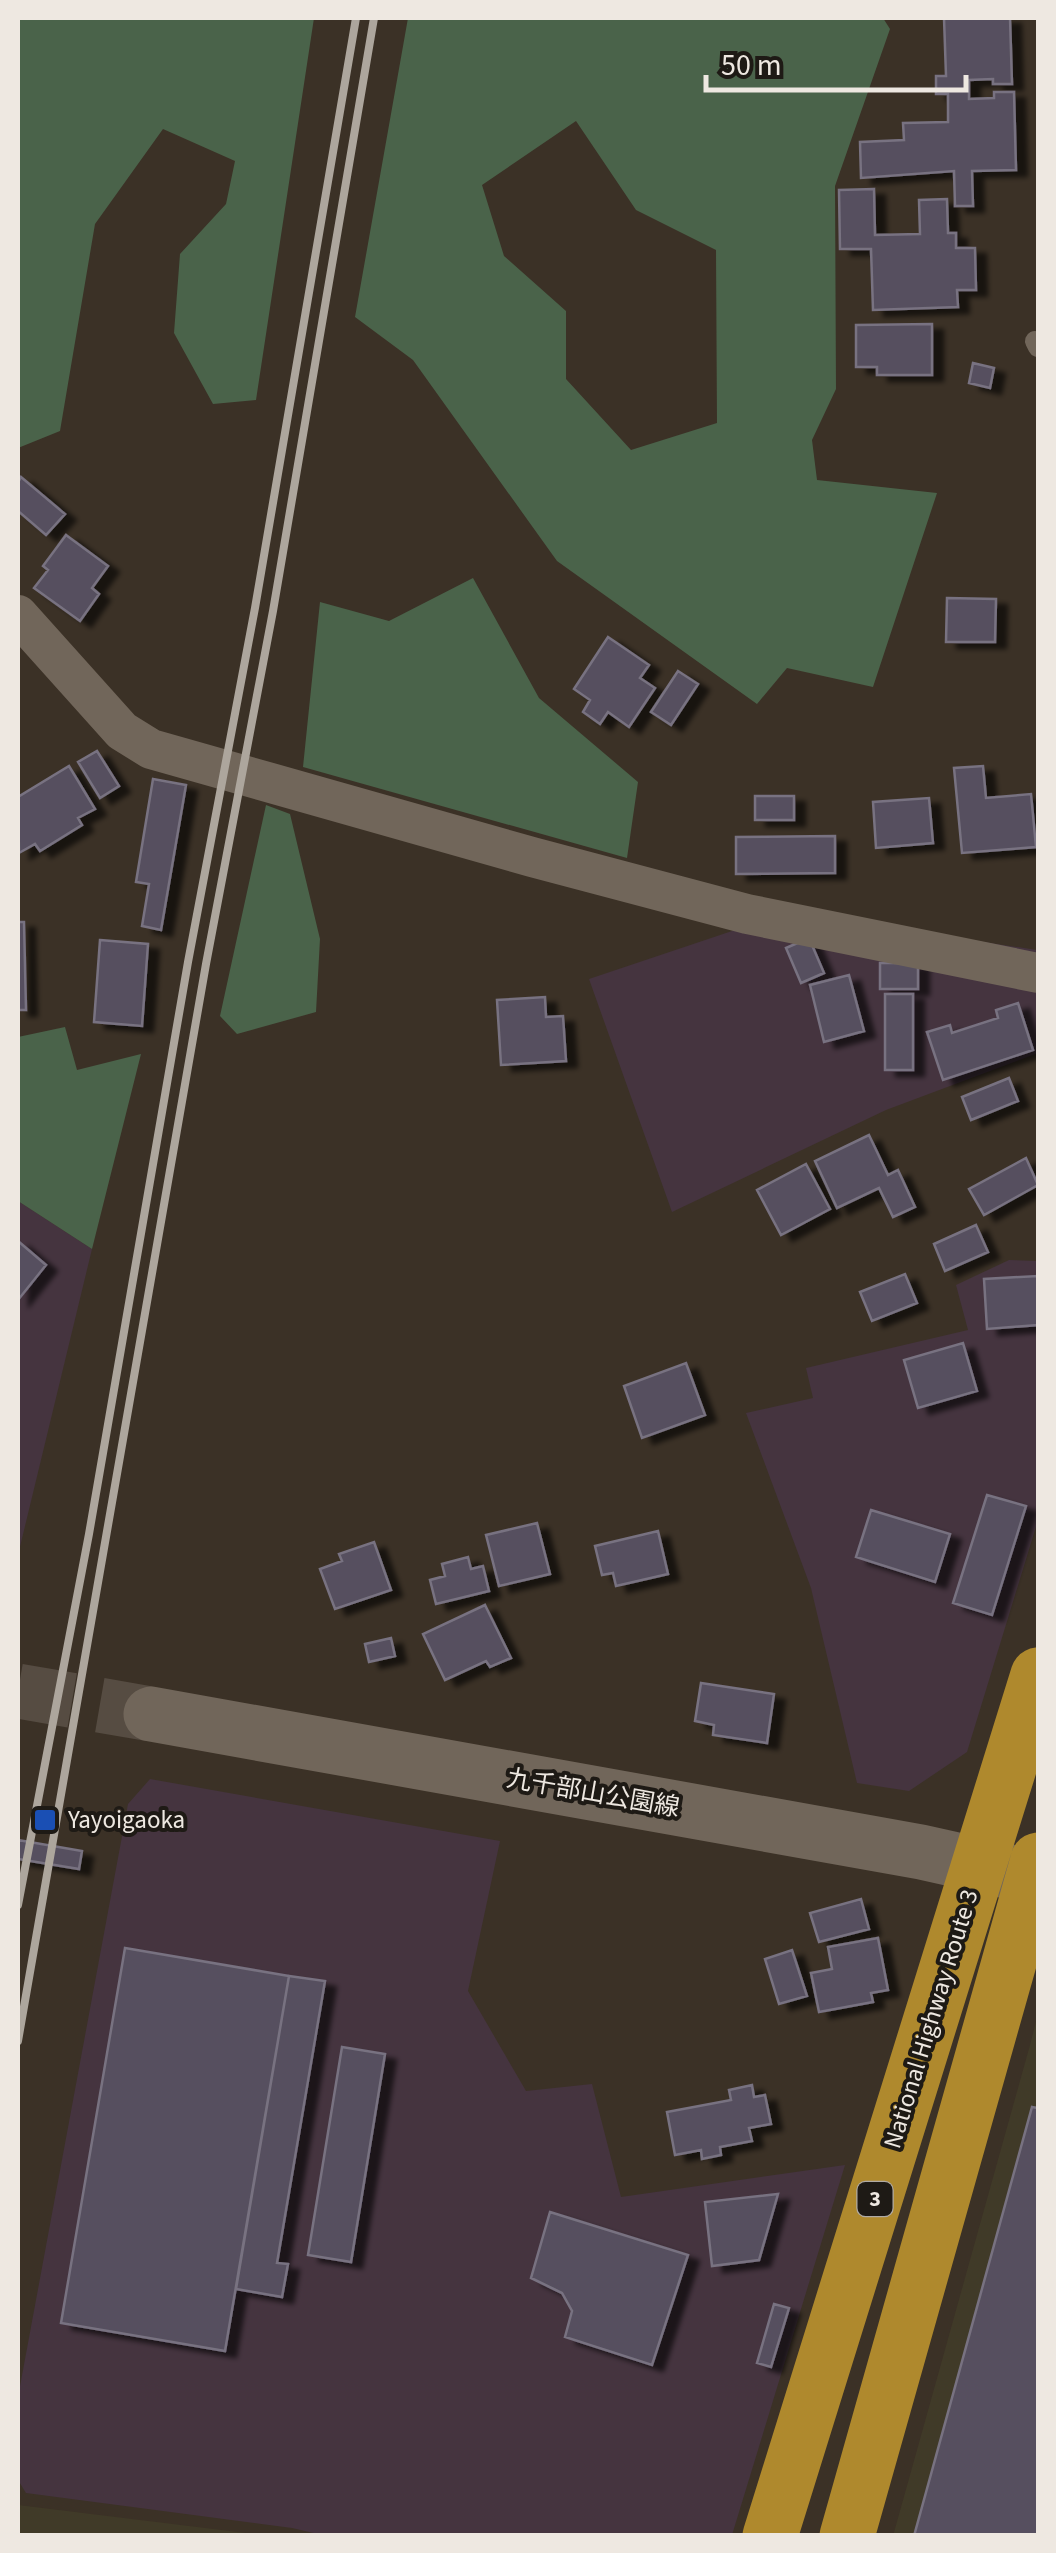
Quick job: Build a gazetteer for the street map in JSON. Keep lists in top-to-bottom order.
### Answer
{
  "streets": {
    "highway": ["National Highway Route 3", "3"],
    "main road": ["九千部山公園線"]
  },
  "crossings": [
    ["九千部山公園線", "National Highway Route 3"]
  ],
  "places": {
    "transit": ["Yayoigaoka"]
  },
  "scale_bar": "50 m"
}
